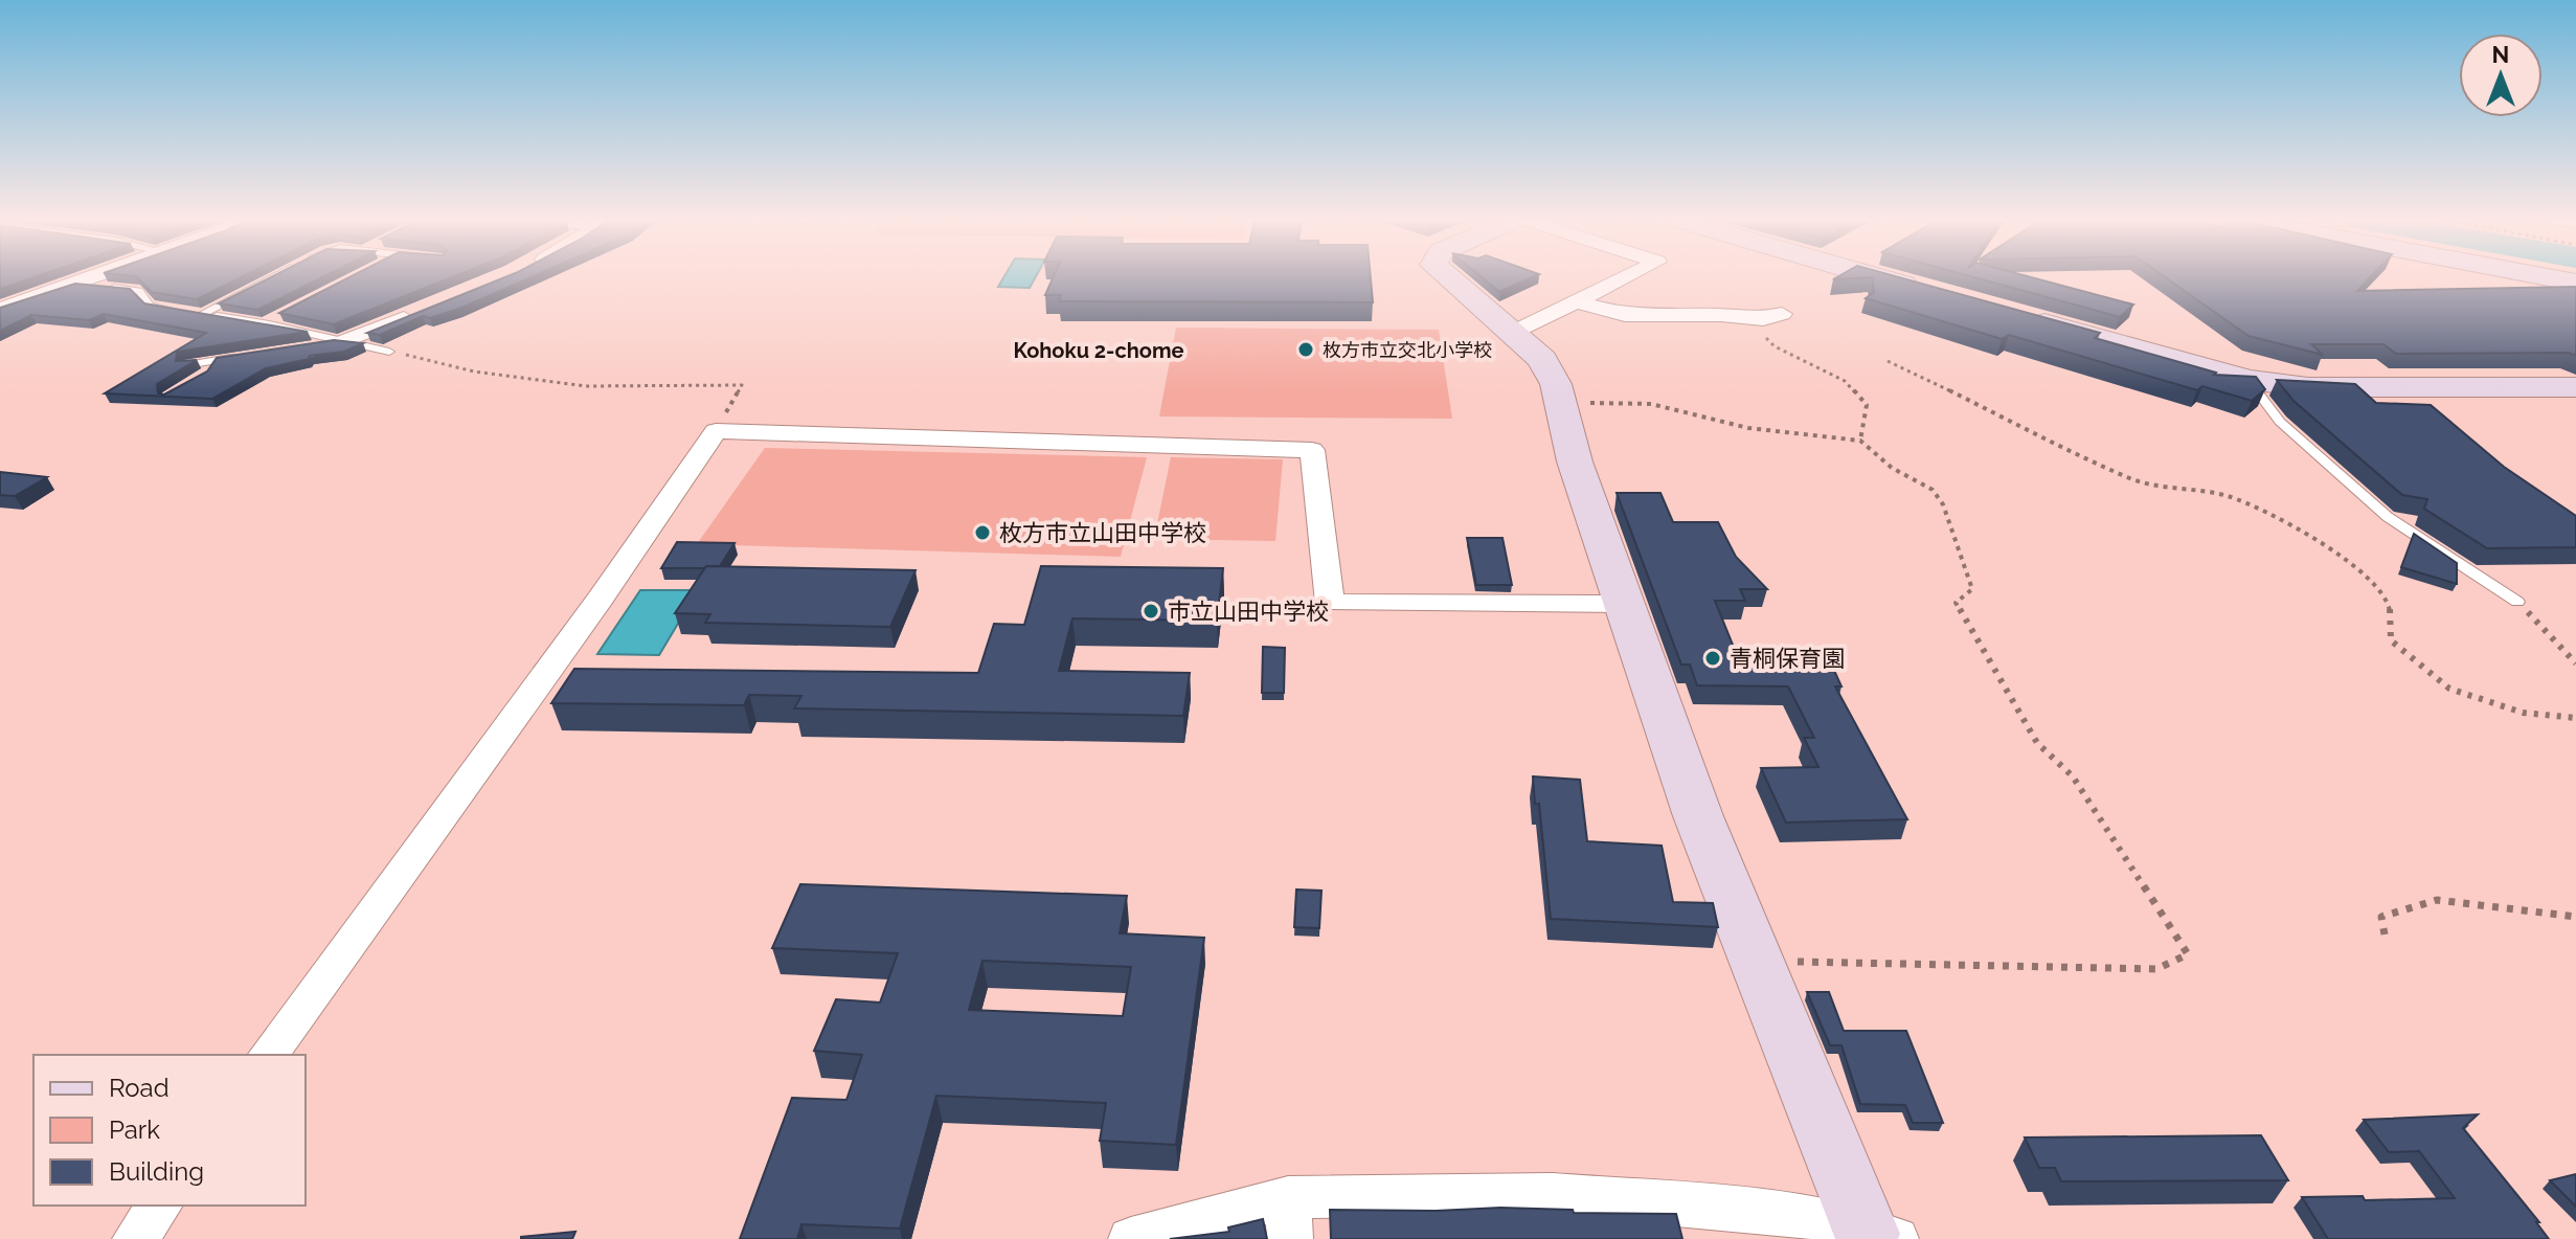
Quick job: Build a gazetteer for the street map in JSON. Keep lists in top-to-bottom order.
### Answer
{
  "districts": ["Kohoku 2-chome"],
  "places": [
    "枚方市立交北小学校",
    "枚方市立山田中学校",
    "市立山田中学校",
    "青桐保育園"
  ],
  "legend": ["Road", "Park", "Building"],
  "north": "top"
}
